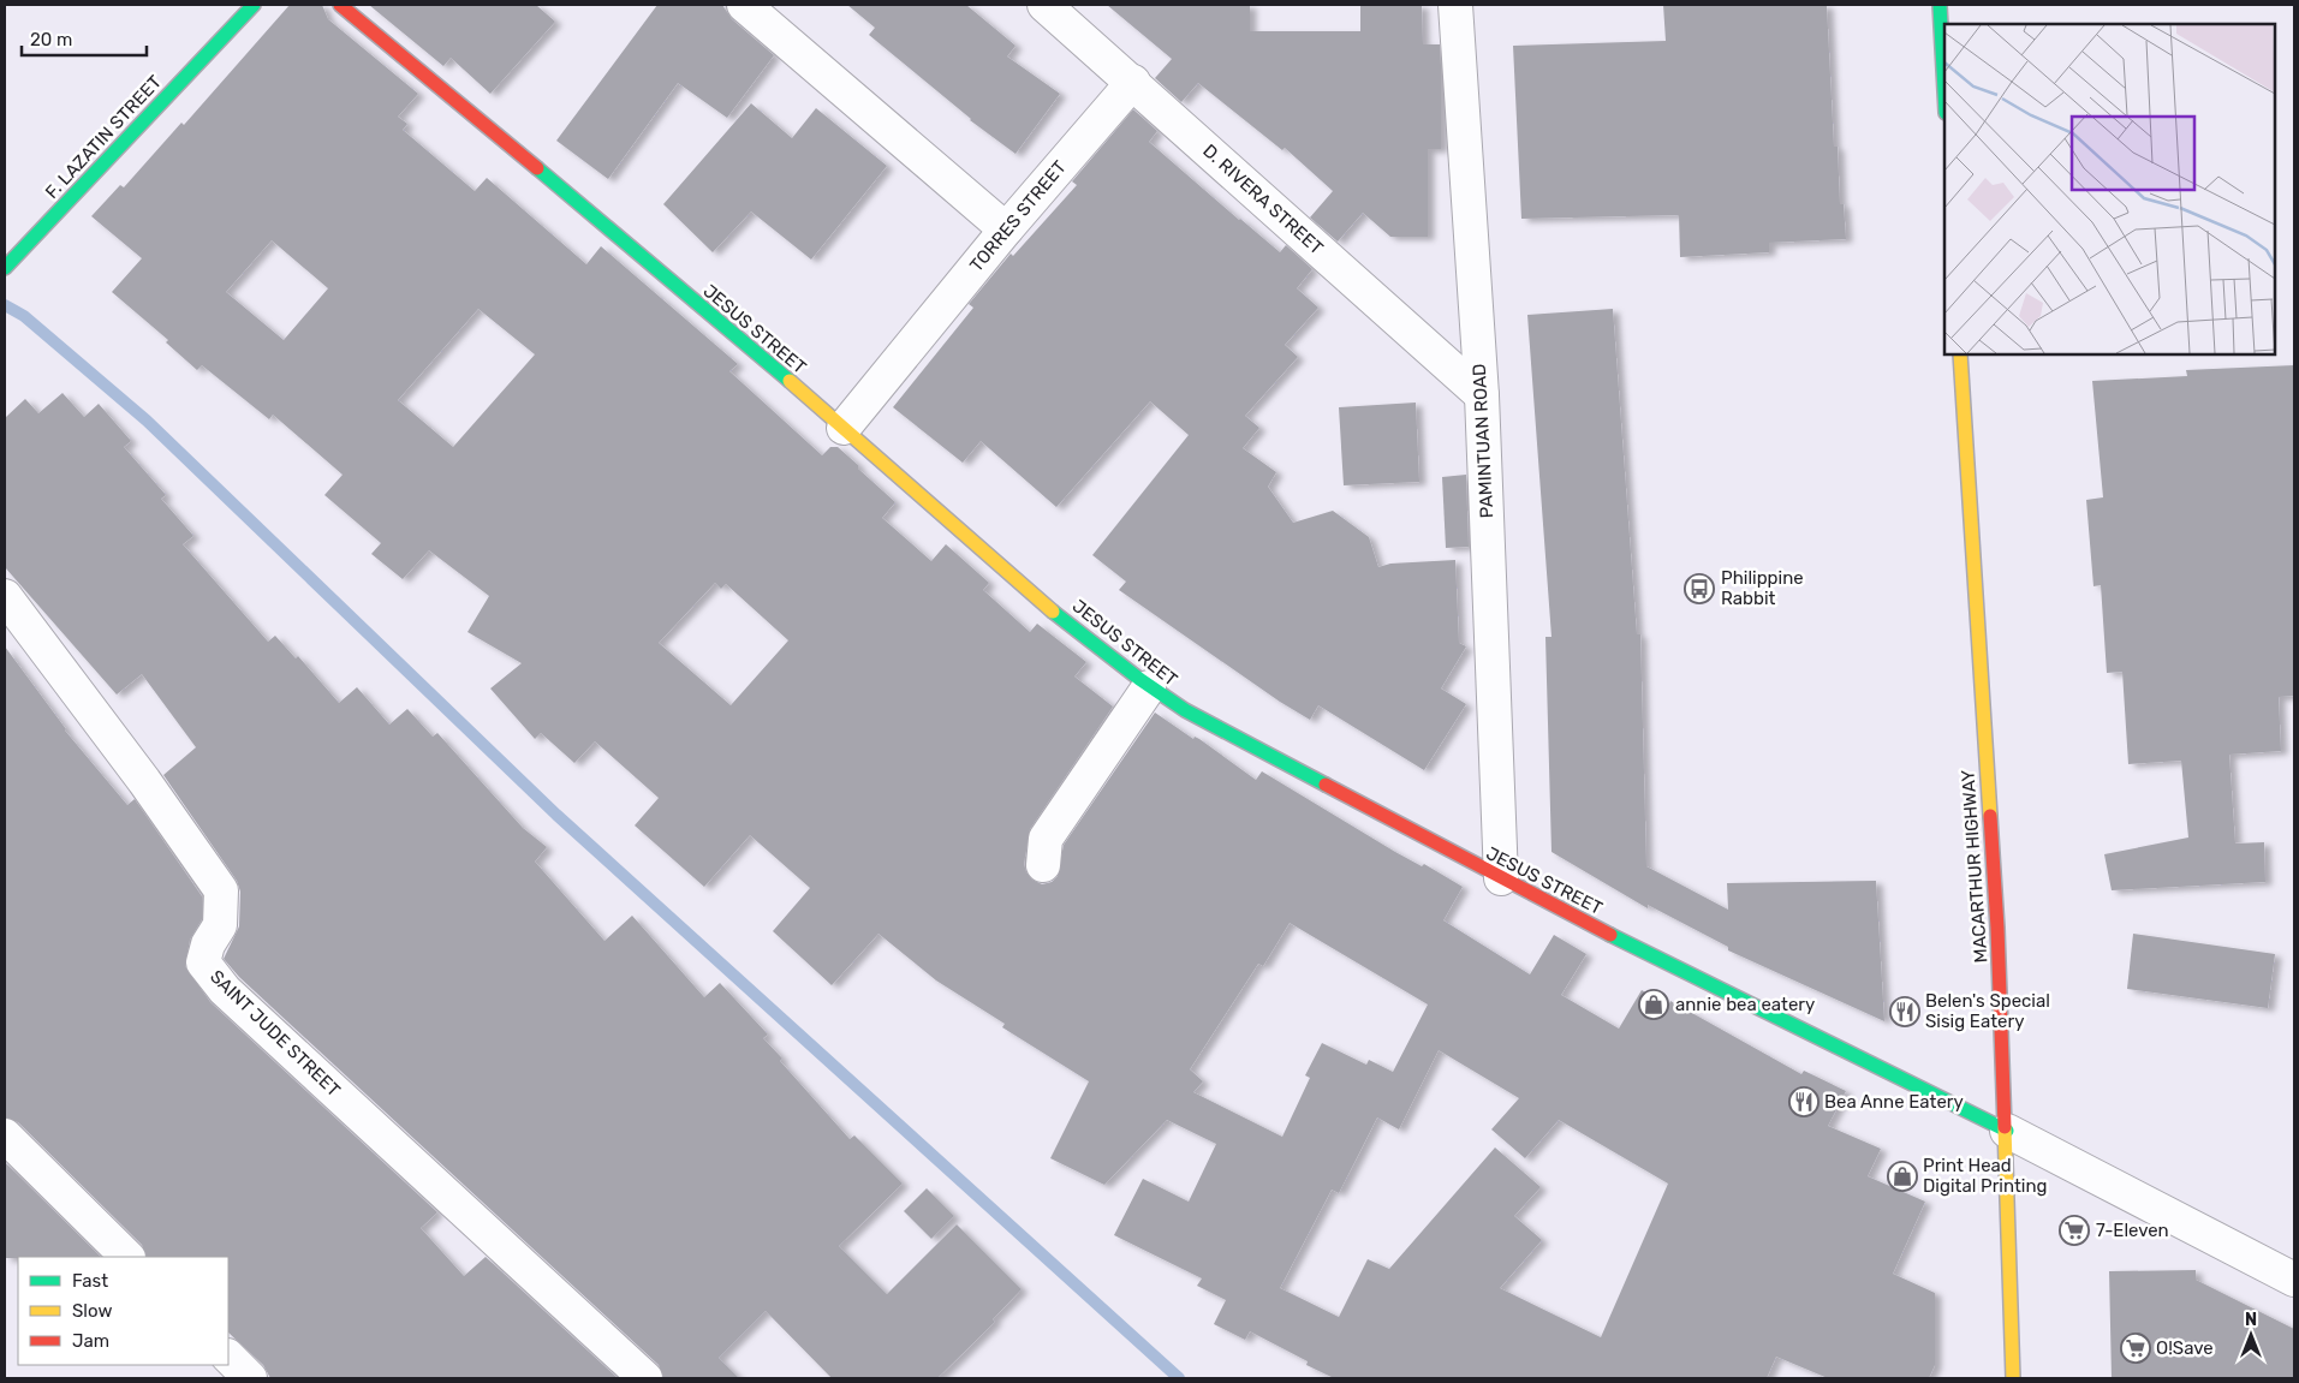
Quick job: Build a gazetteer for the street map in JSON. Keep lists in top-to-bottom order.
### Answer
{
  "streets": {
    "main road": ["F. LAZATIN STREET", "JESUS STREET", "MACARTHUR HIGHWAY"],
    "street": [
      "D. RIVERA STREET",
      "TORRES STREET",
      "PAMINTUAN ROAD",
      "SAINT JUDE STREET"
    ]
  },
  "crossings": [
    ["D. RIVERA STREET", "TORRES STREET"],
    ["D. RIVERA STREET", "PAMINTUAN ROAD"],
    ["TORRES STREET", "JESUS STREET"],
    ["JESUS STREET", "PAMINTUAN ROAD"],
    ["JESUS STREET", "MACARTHUR HIGHWAY"]
  ],
  "places": {
    "bus stop": ["Philippine Rabbit"],
    "shop": ["annie bea eatery", "Print Head Digital Printing"],
    "restaurant": ["Belen's Special Sisig Eatery", "Bea Anne Eatery"],
    "supermarket": ["7-Eleven", "O!Save"]
  },
  "legend": ["Fast", "Slow", "Jam"],
  "scale_bar": "20 m",
  "north": "top"
}
